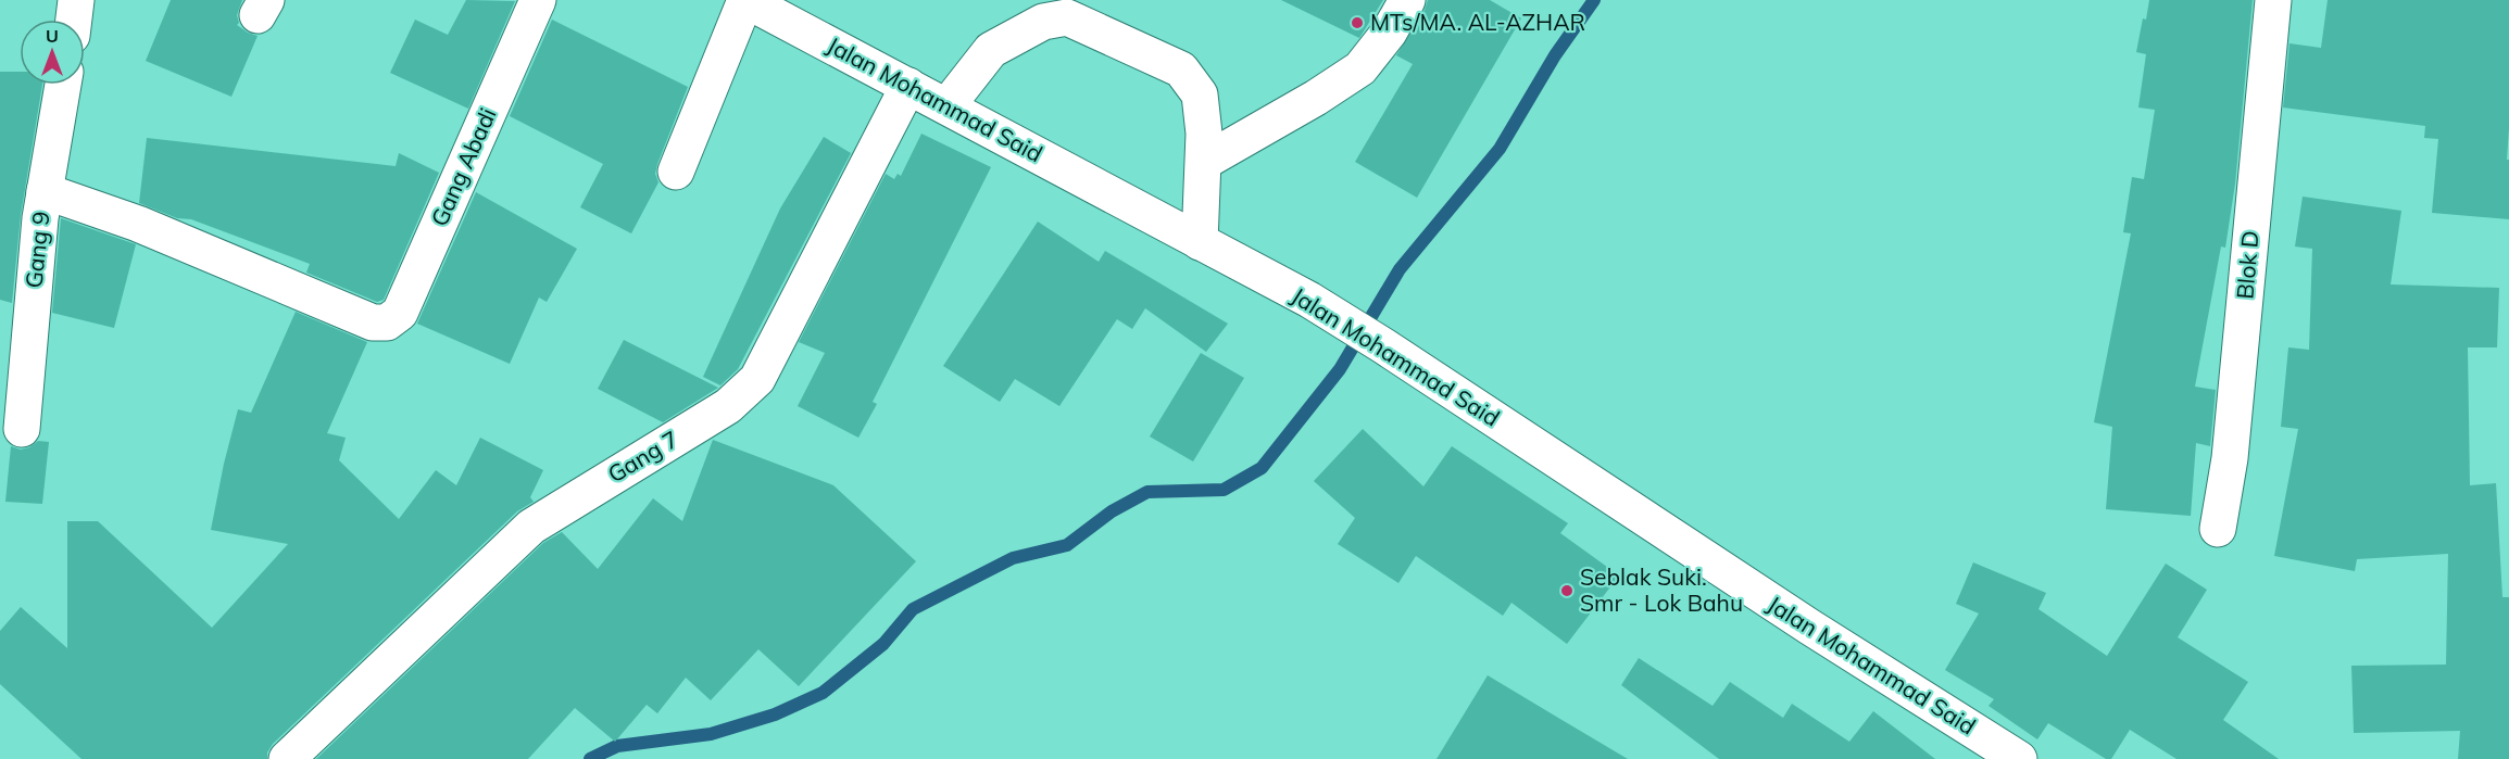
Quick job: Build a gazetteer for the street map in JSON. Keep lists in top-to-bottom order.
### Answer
{
  "streets": {
    "street": [
      "Jalan Mohammad Said",
      "Gang Abadi",
      "Gang 9",
      "Blok D",
      "Gang 7"
    ]
  },
  "crossings": [
    ["Jalan Mohammad Said", "Gang 7"],
    ["Gang Abadi", "Gang 9"]
  ],
  "places": ["MTs/MA. AL-AZHAR", "Seblak Suki. Smr - Lok Bahu"],
  "north": "top"
}
